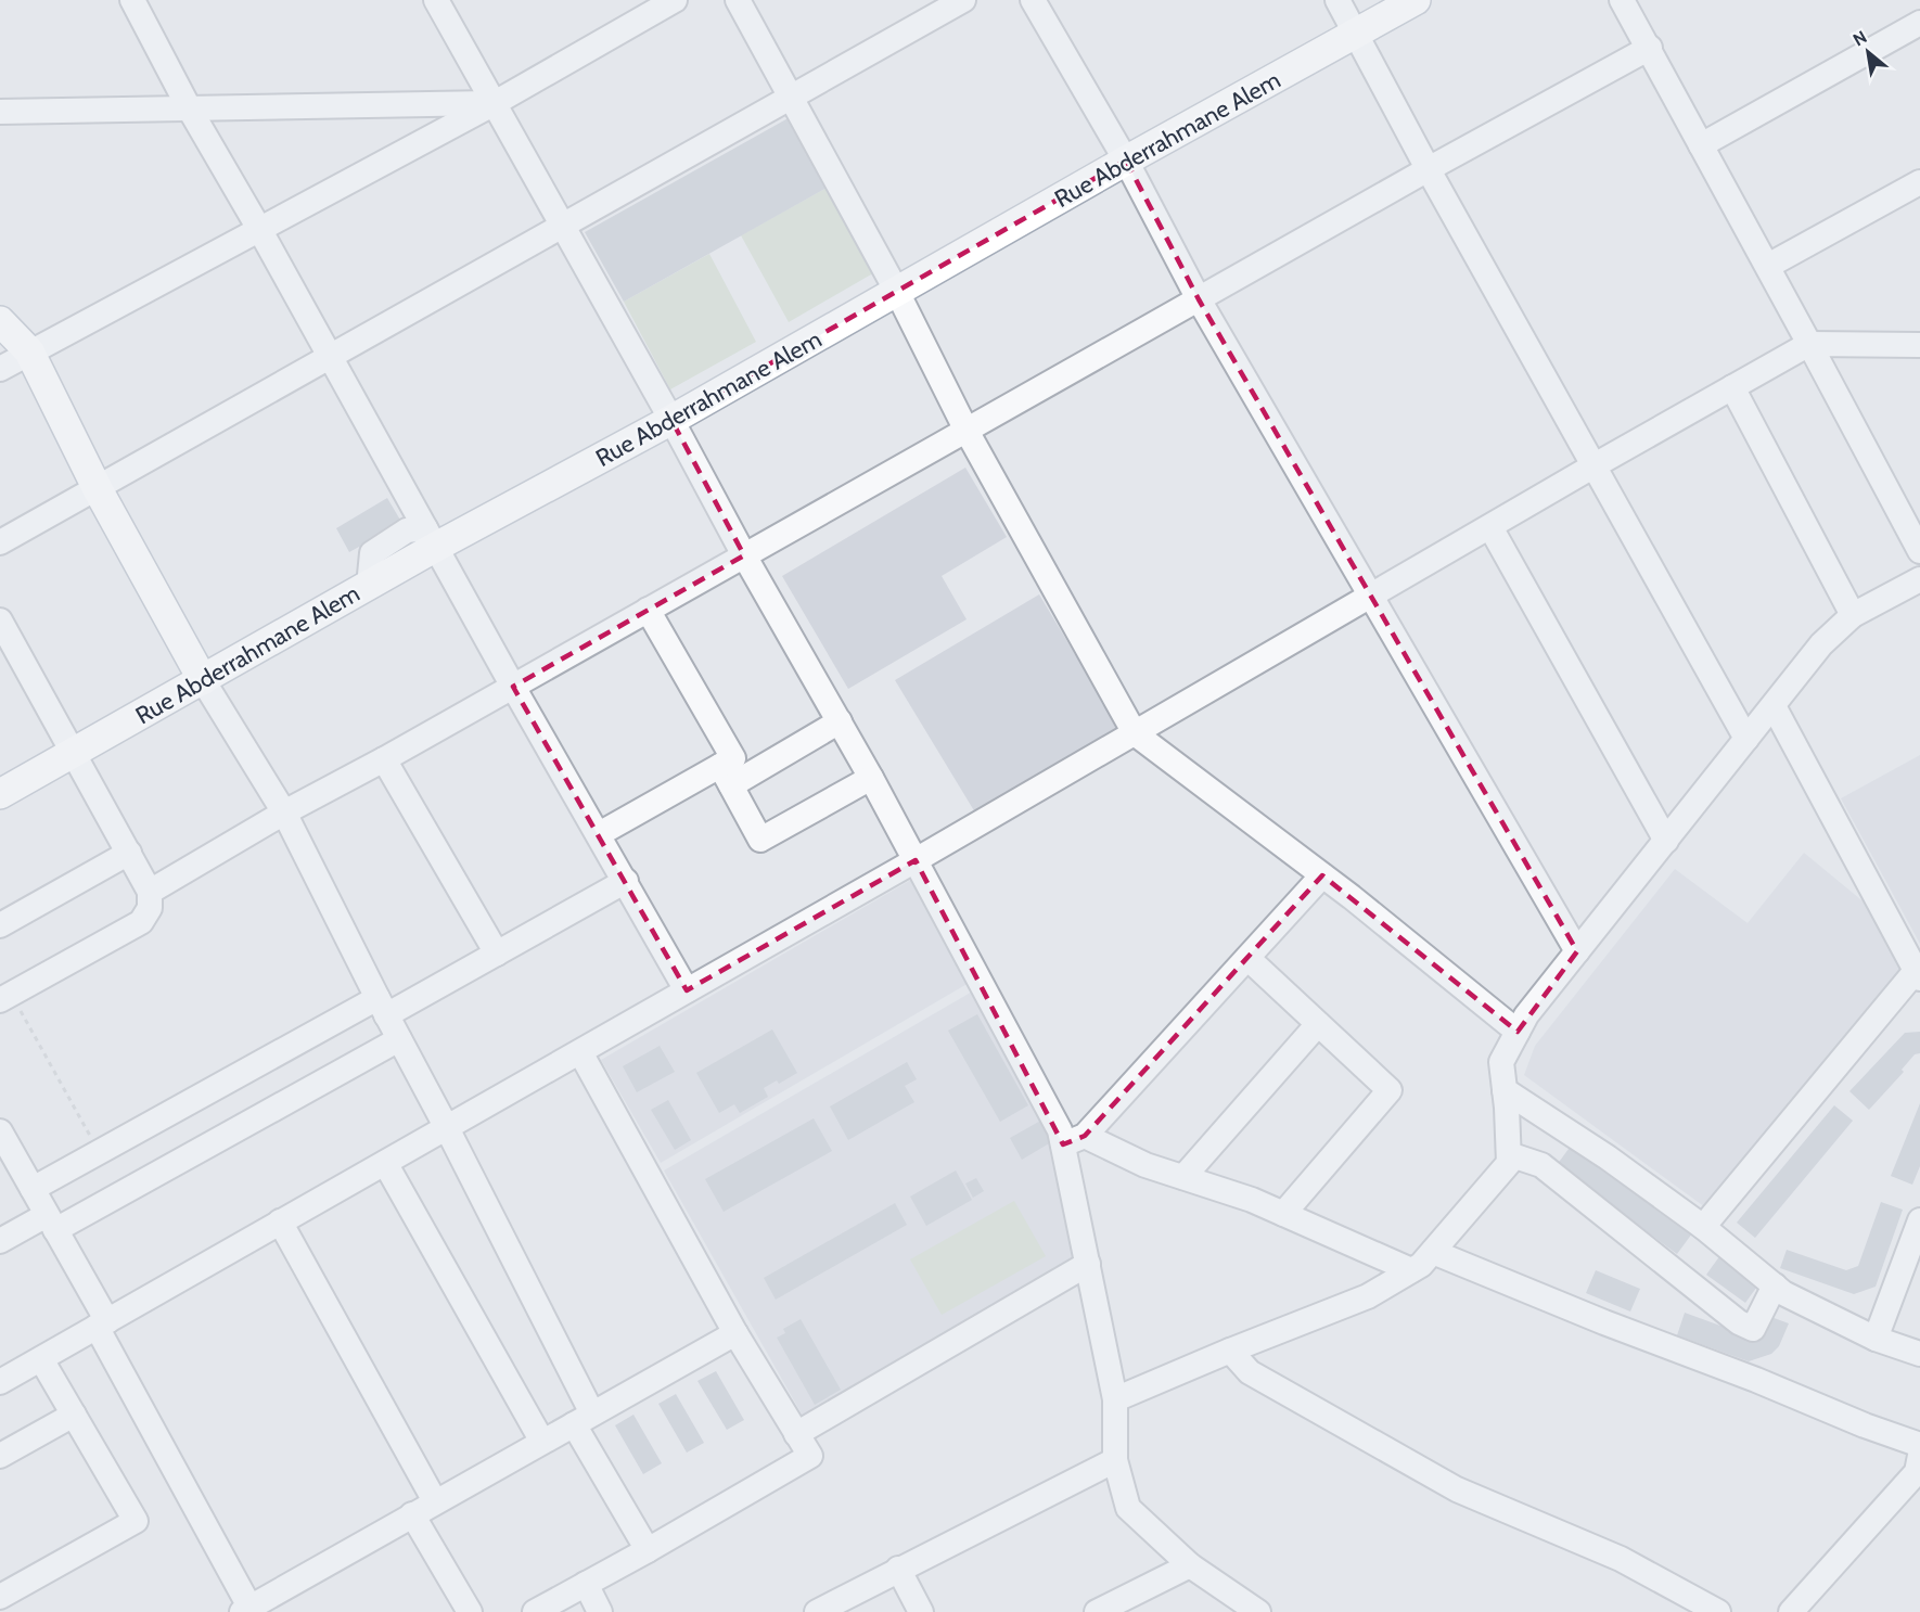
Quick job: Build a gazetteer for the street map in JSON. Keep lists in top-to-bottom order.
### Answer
{
  "streets": {
    "main road": ["Rue Abderrahmane Alem"]
  },
  "north": "top left"
}
